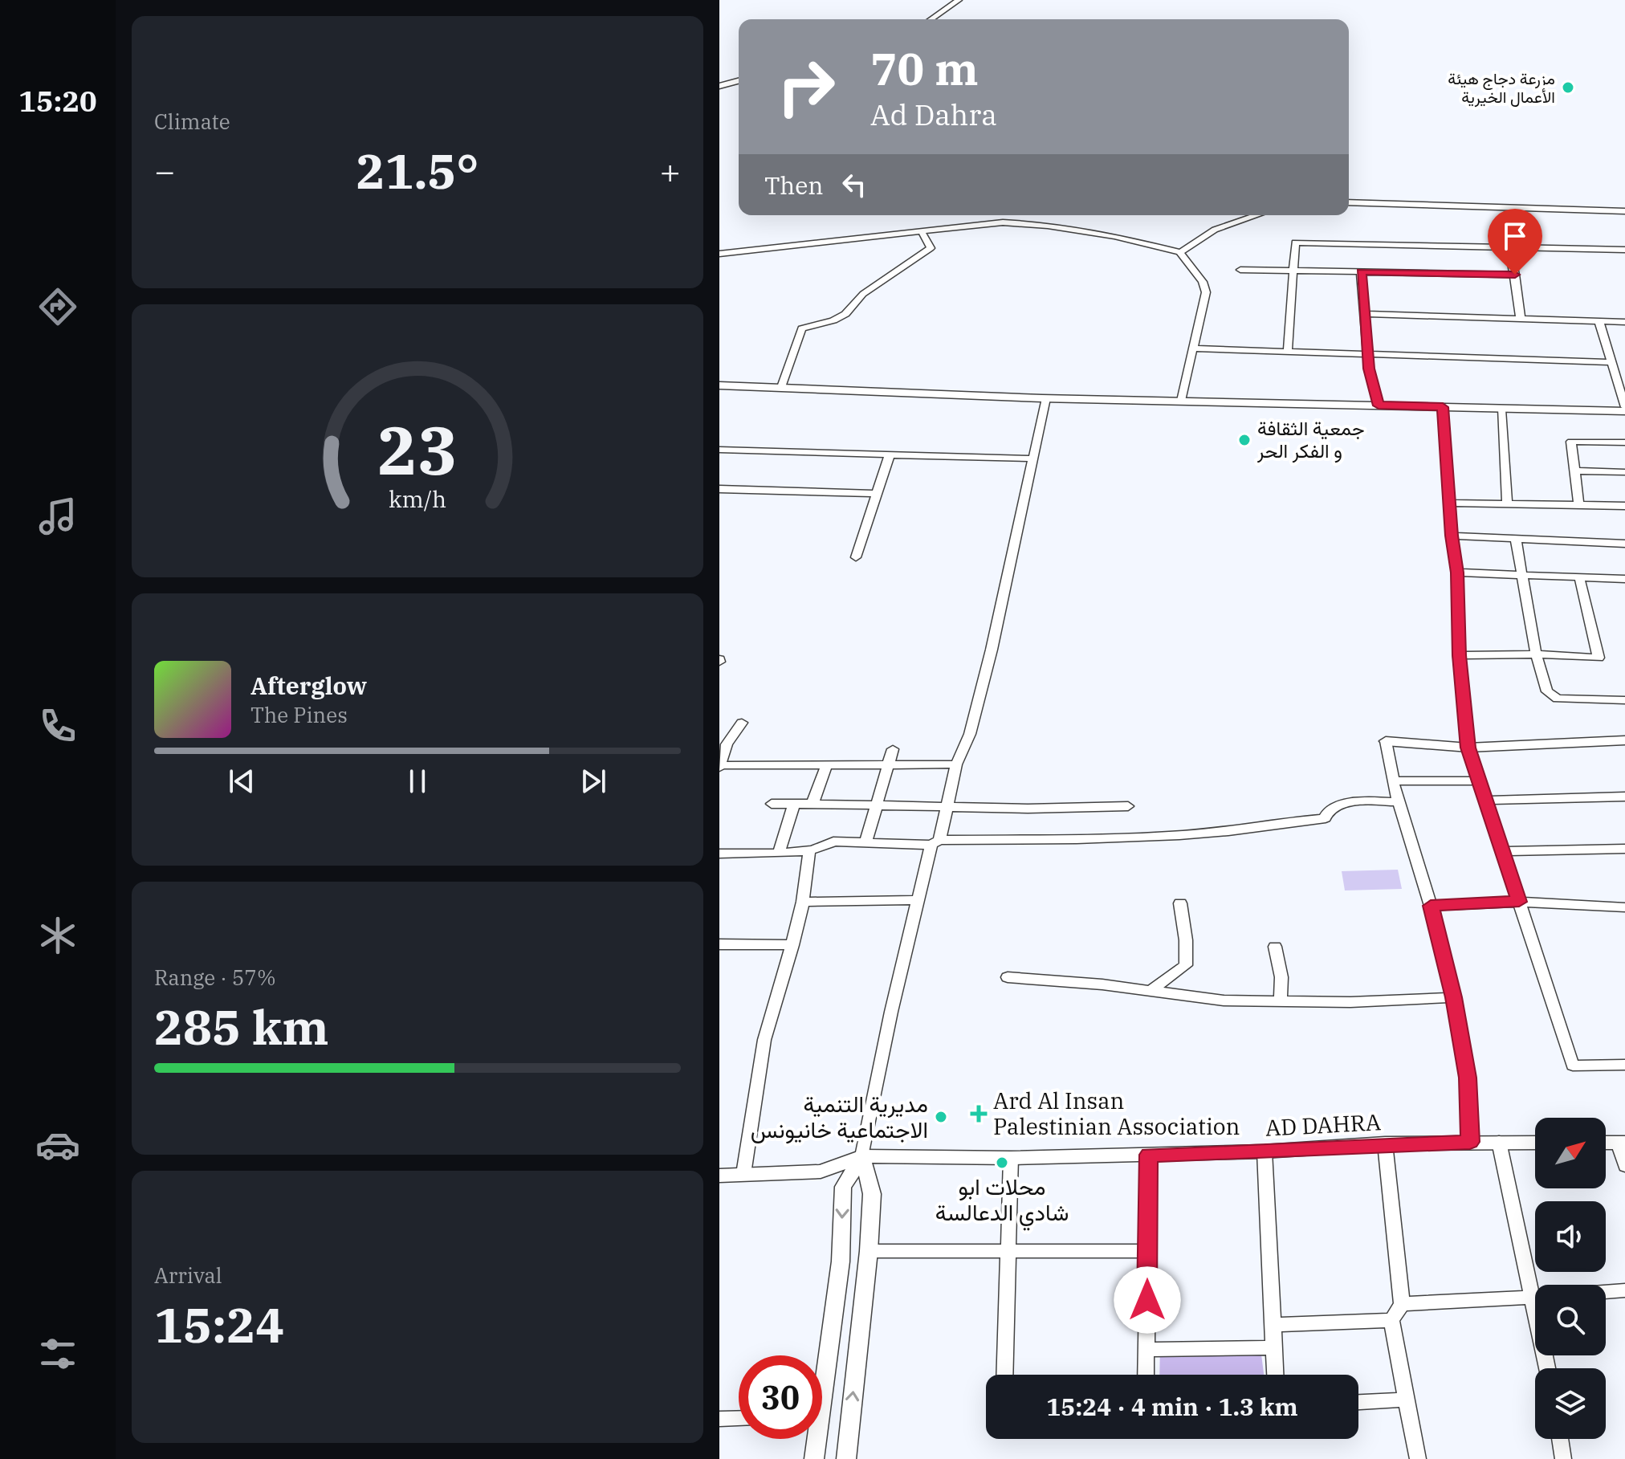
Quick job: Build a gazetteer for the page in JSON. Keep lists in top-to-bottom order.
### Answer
{
  "streets": {
    "street": ["AD DAHRA"]
  },
  "places": {
    "other": [
      "مزرعة دجاج هيئة الأعمال الخيرية",
      "جمعية الثقافة و الفكر الحر",
      "مديرية التنمية الاجتماعية خانيونس",
      "محلات ابو شادي الدعالسة"
    ],
    "health": ["Ard Al Insan Palestinian Association"]
  },
  "north": "top right",
  "page": {
    "tabs": "15:20",
    "tile": [
      "Climate",
      ["Range · 57%", "285 km"],
      ["Arrival", "15:24"]
    ],
    "turn": ["70 m", "Ad Dahra"],
    "heat": ["−", "21.5°", "+"],
    "then": "Then",
    "song": ["Afterglow", "The Pines"],
    "limit": "30",
    "trip": "15:24 · 4 min · 1.3 km",
    "gauge": ["23", "km/h"]
  }
}
